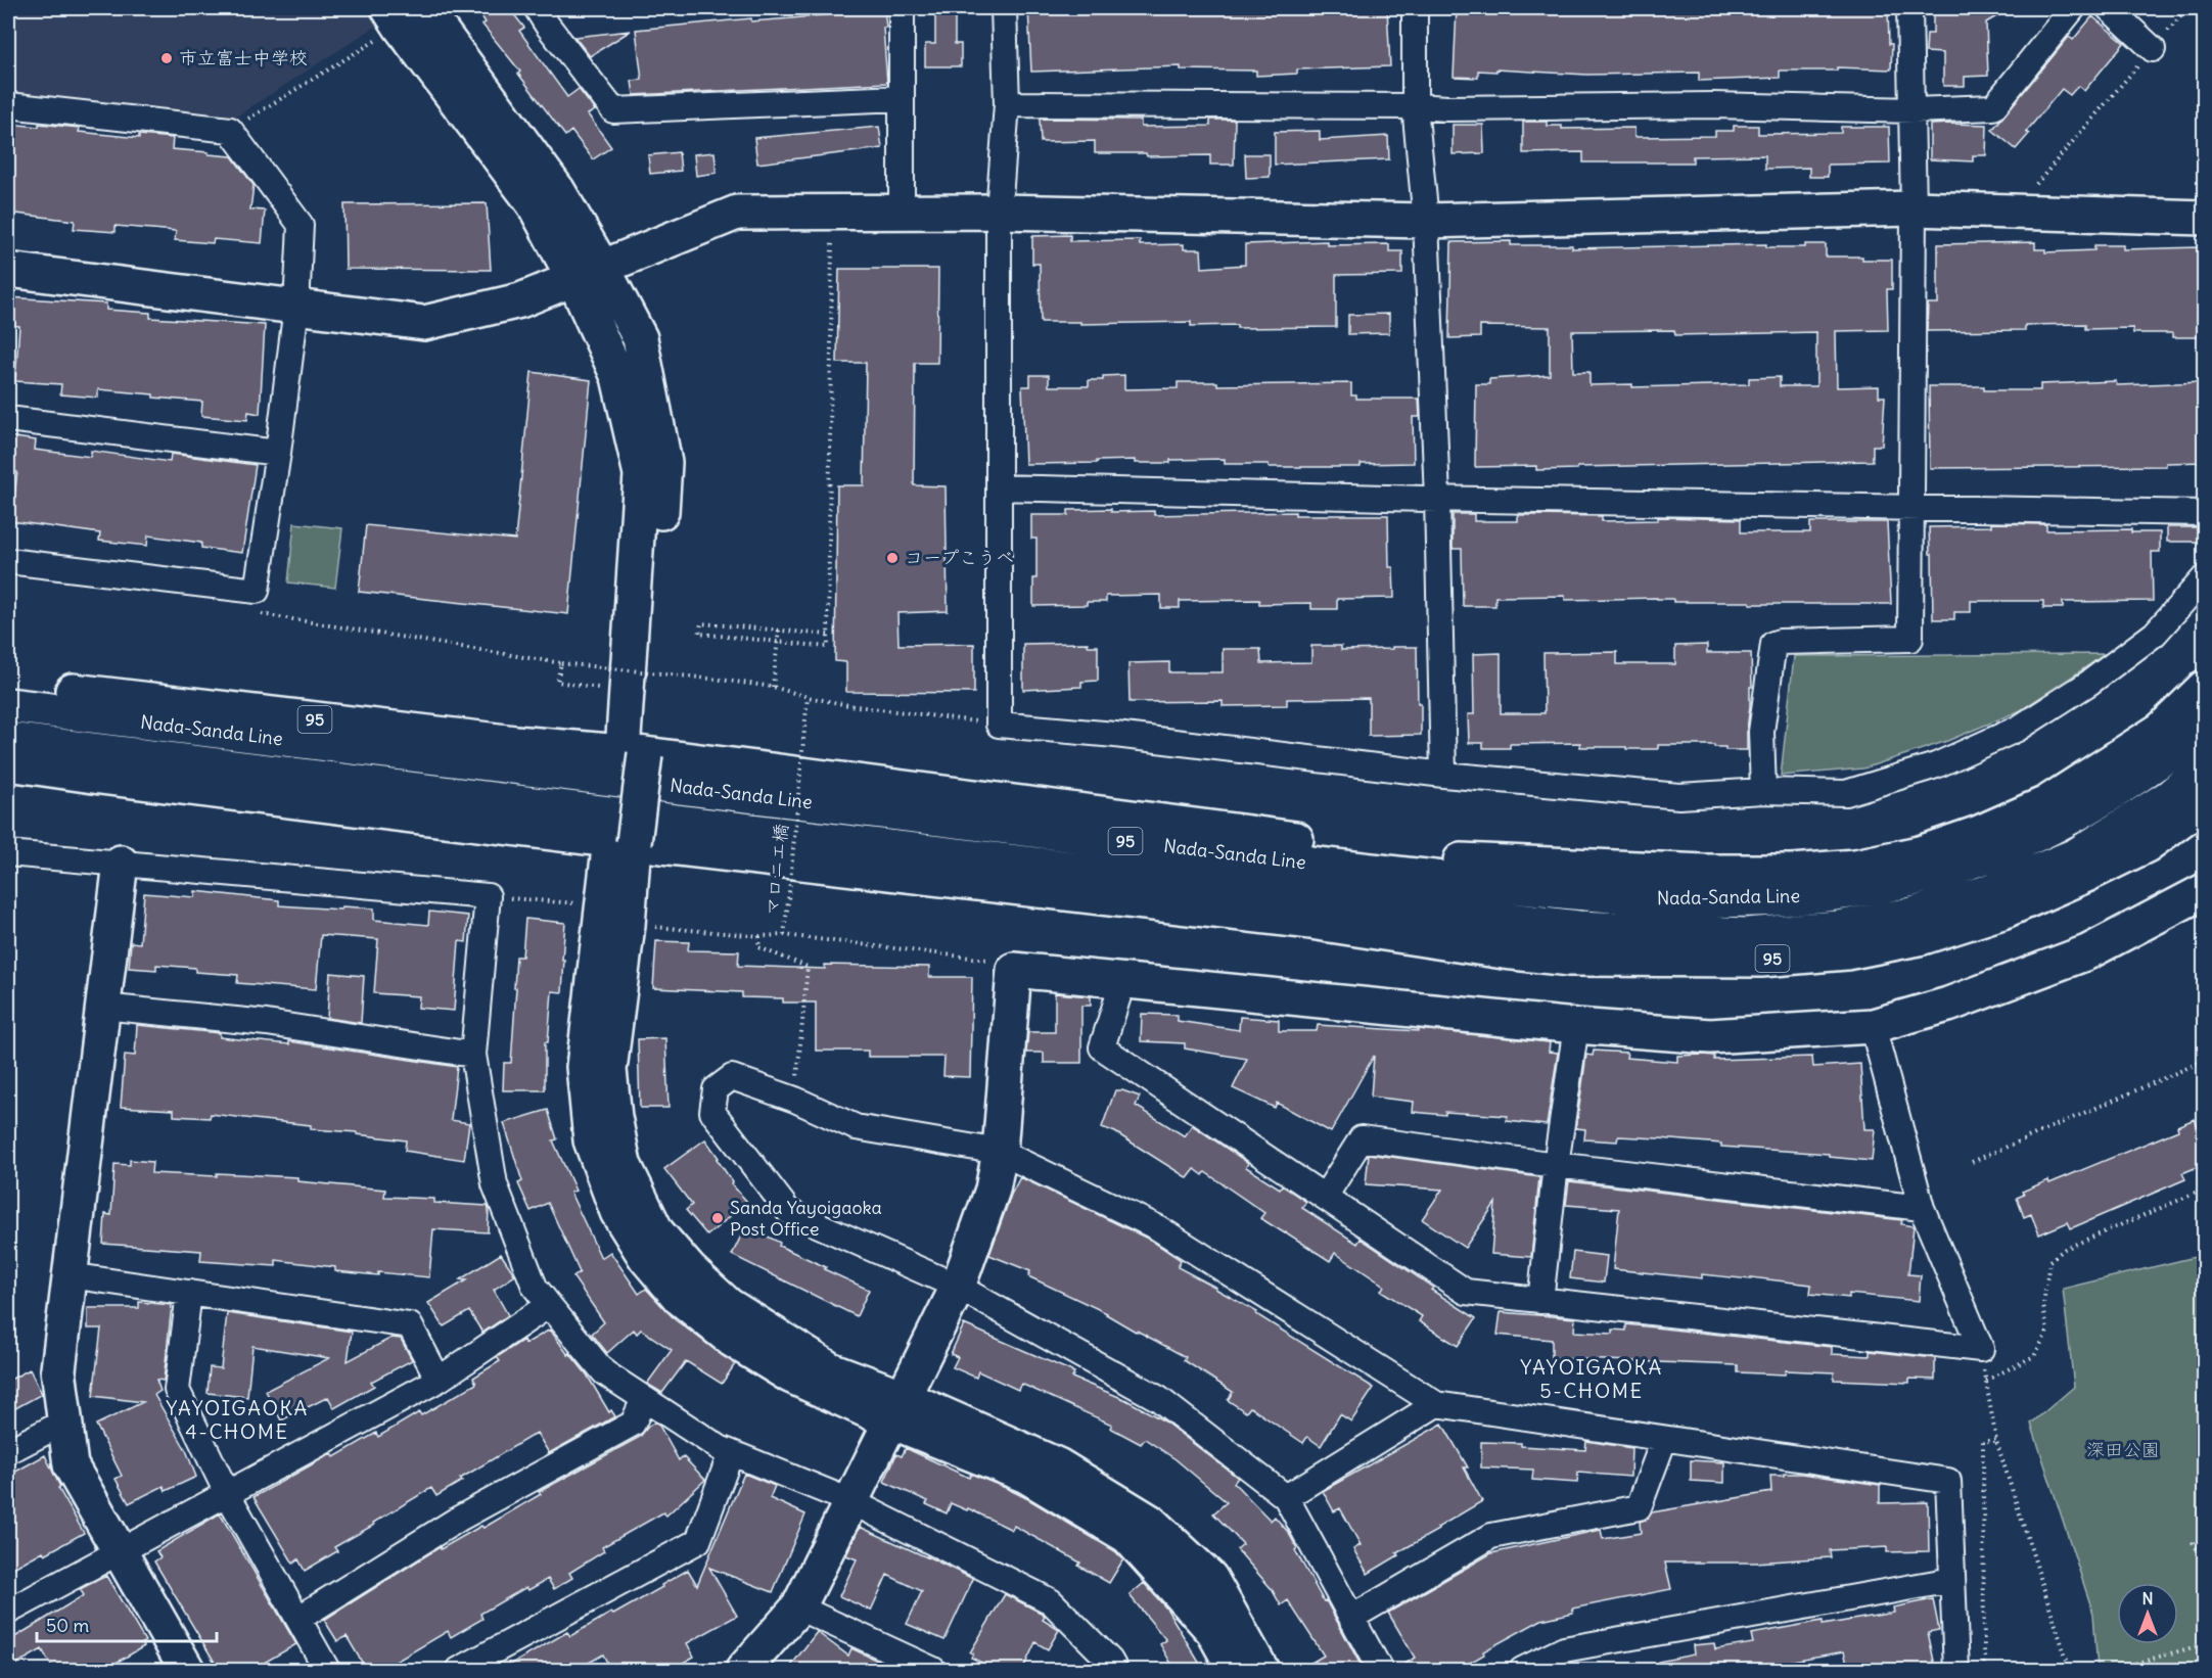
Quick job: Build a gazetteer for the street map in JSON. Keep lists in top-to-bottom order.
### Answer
{
  "streets": {
    "main road": ["95", "Nada-Sanda Line"],
    "path": ["マロニエ橋"]
  },
  "crossings": [
    ["95", "Nada-Sanda Line"]
  ],
  "districts": ["YAYOIGAOKA 5-CHOME", "YAYOIGAOKA 4-CHOME"],
  "parks": ["深田公園"],
  "places": ["市立富士中学校", "コープこうべ", "Sanda Yayoigaoka Post Office"],
  "scale_bar": "50 m",
  "north": "top"
}
